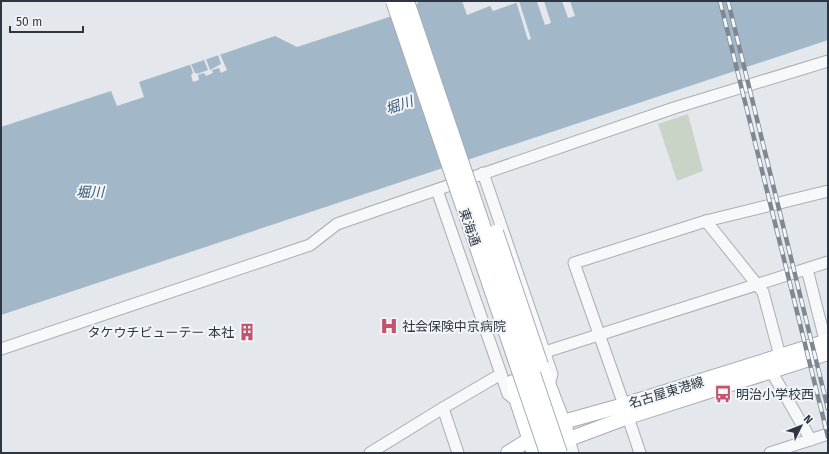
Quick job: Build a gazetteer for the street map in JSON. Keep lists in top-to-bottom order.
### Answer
{
  "streets": {
    "main road": ["東海通", "名古屋東港線"]
  },
  "water": ["堀川"],
  "places": {
    "hospital": ["社会保険中京病院"],
    "building": ["タケウチビューテー 本社"],
    "bus stop": ["明治小学校西"]
  },
  "scale_bar": "50 m",
  "north": "top right"
}
